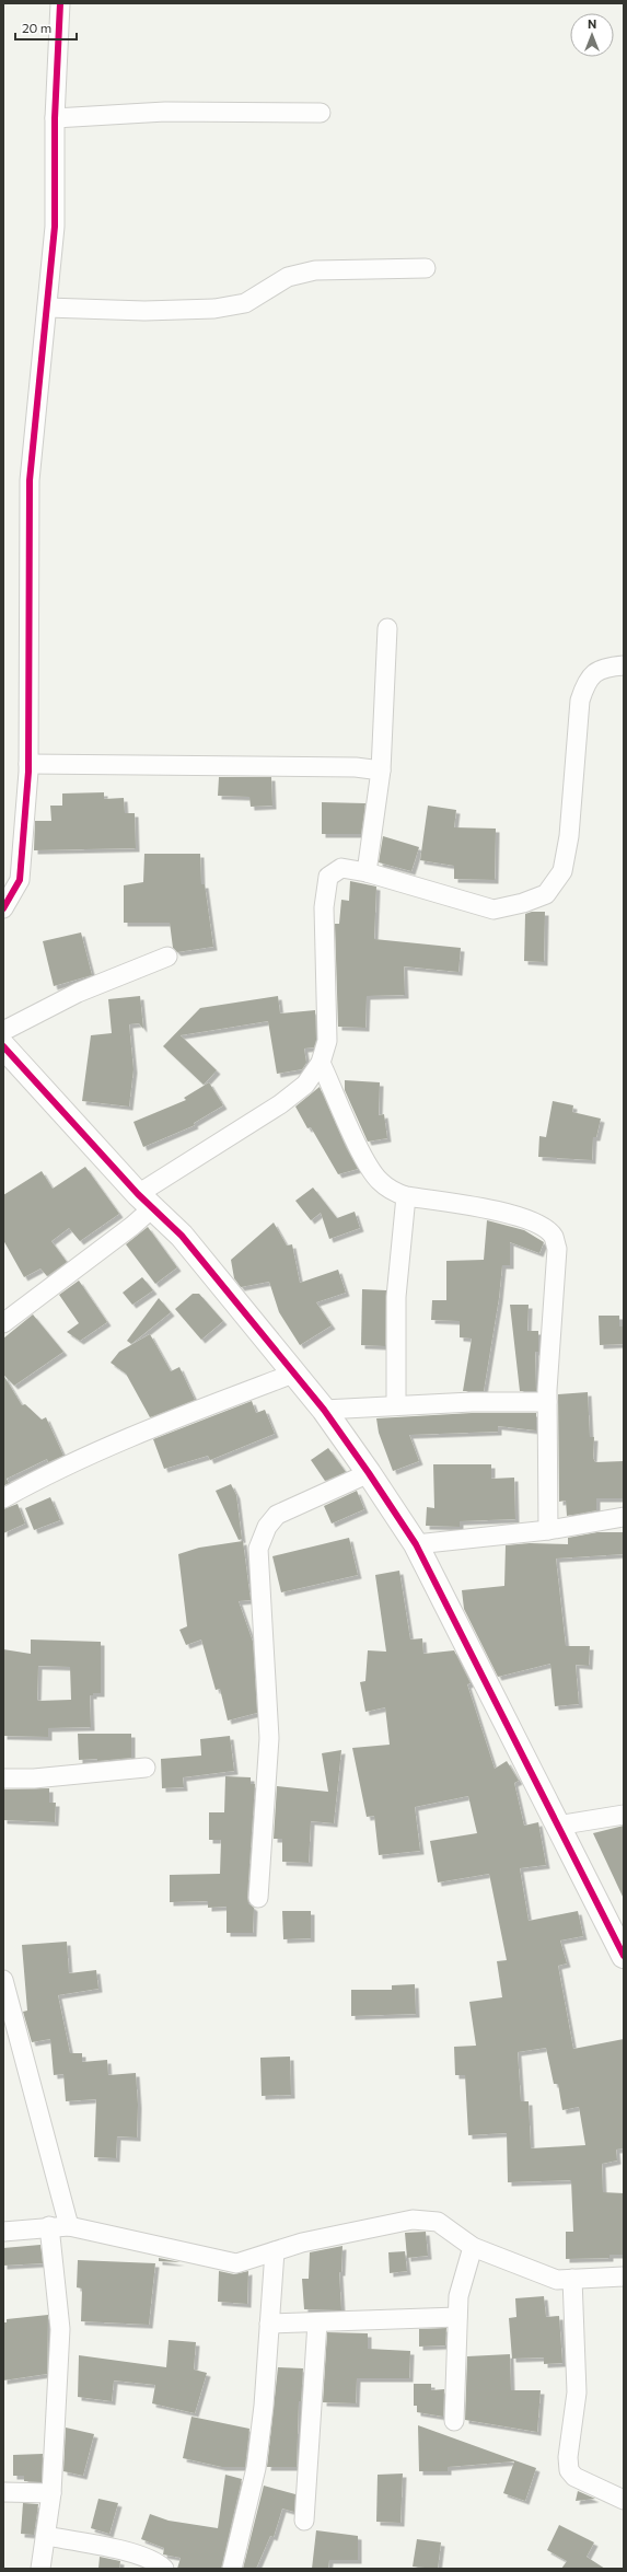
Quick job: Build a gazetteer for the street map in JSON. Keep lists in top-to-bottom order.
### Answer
{
  "scale_bar": "20 m",
  "north": "top"
}
